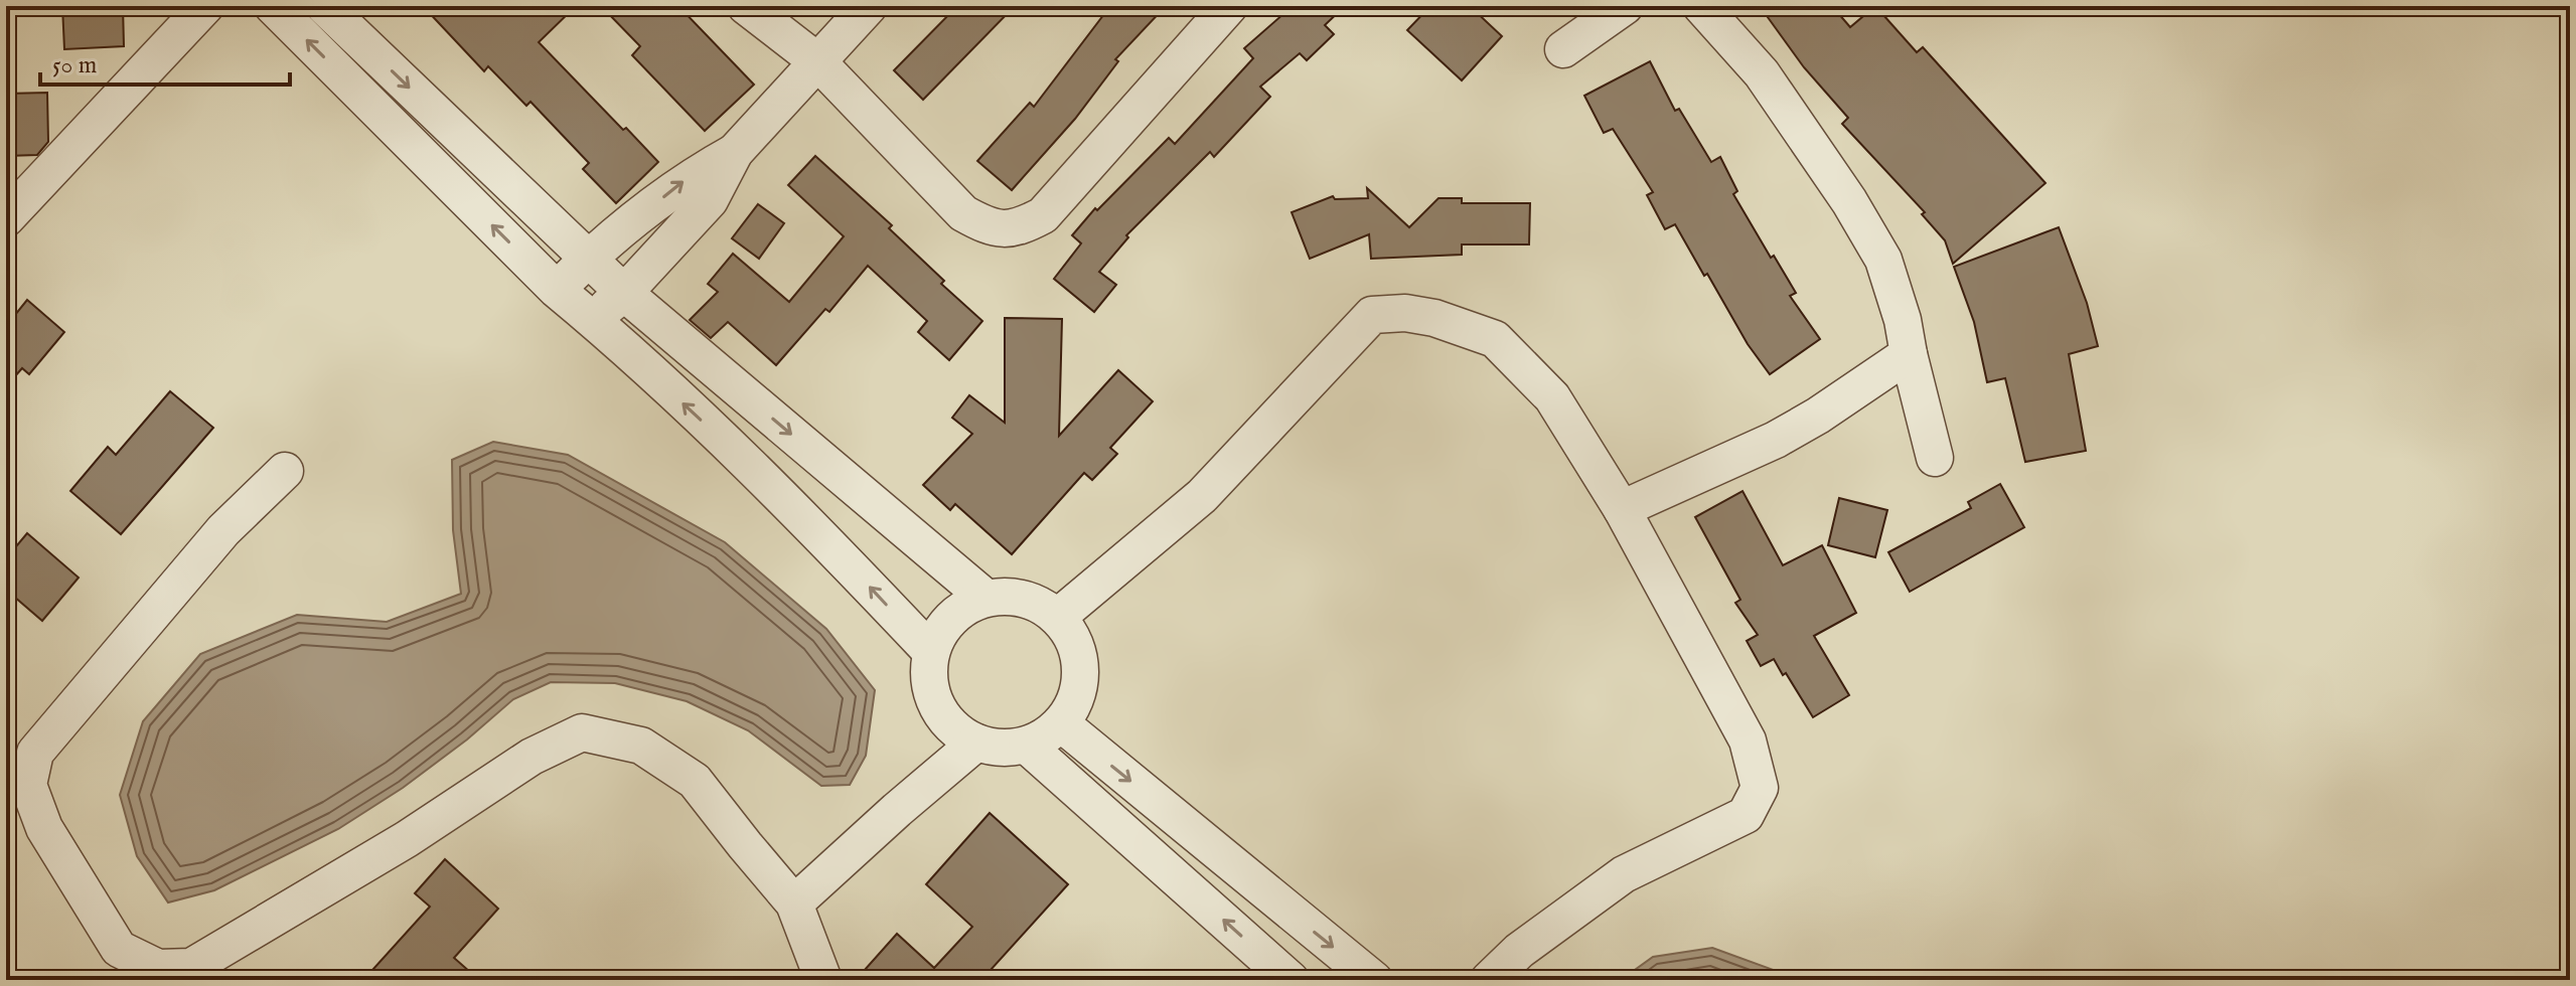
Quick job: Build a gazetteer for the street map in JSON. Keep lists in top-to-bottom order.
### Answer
{
  "scale_bar": "50 m"
}
